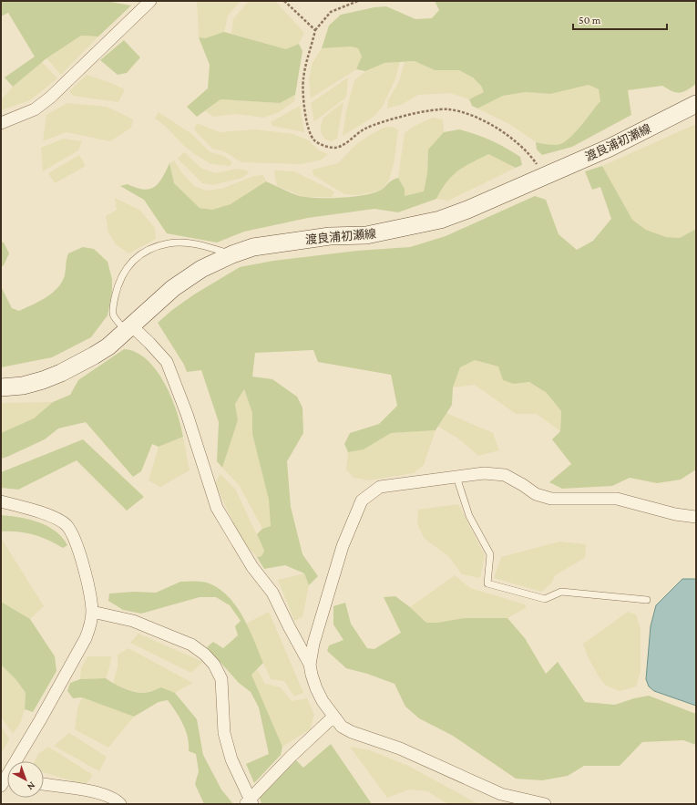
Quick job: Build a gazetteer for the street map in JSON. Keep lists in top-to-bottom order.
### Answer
{
  "streets": {
    "main road": ["渡良浦初瀬線"]
  },
  "scale_bar": "50 m",
  "north": "bottom right"
}
